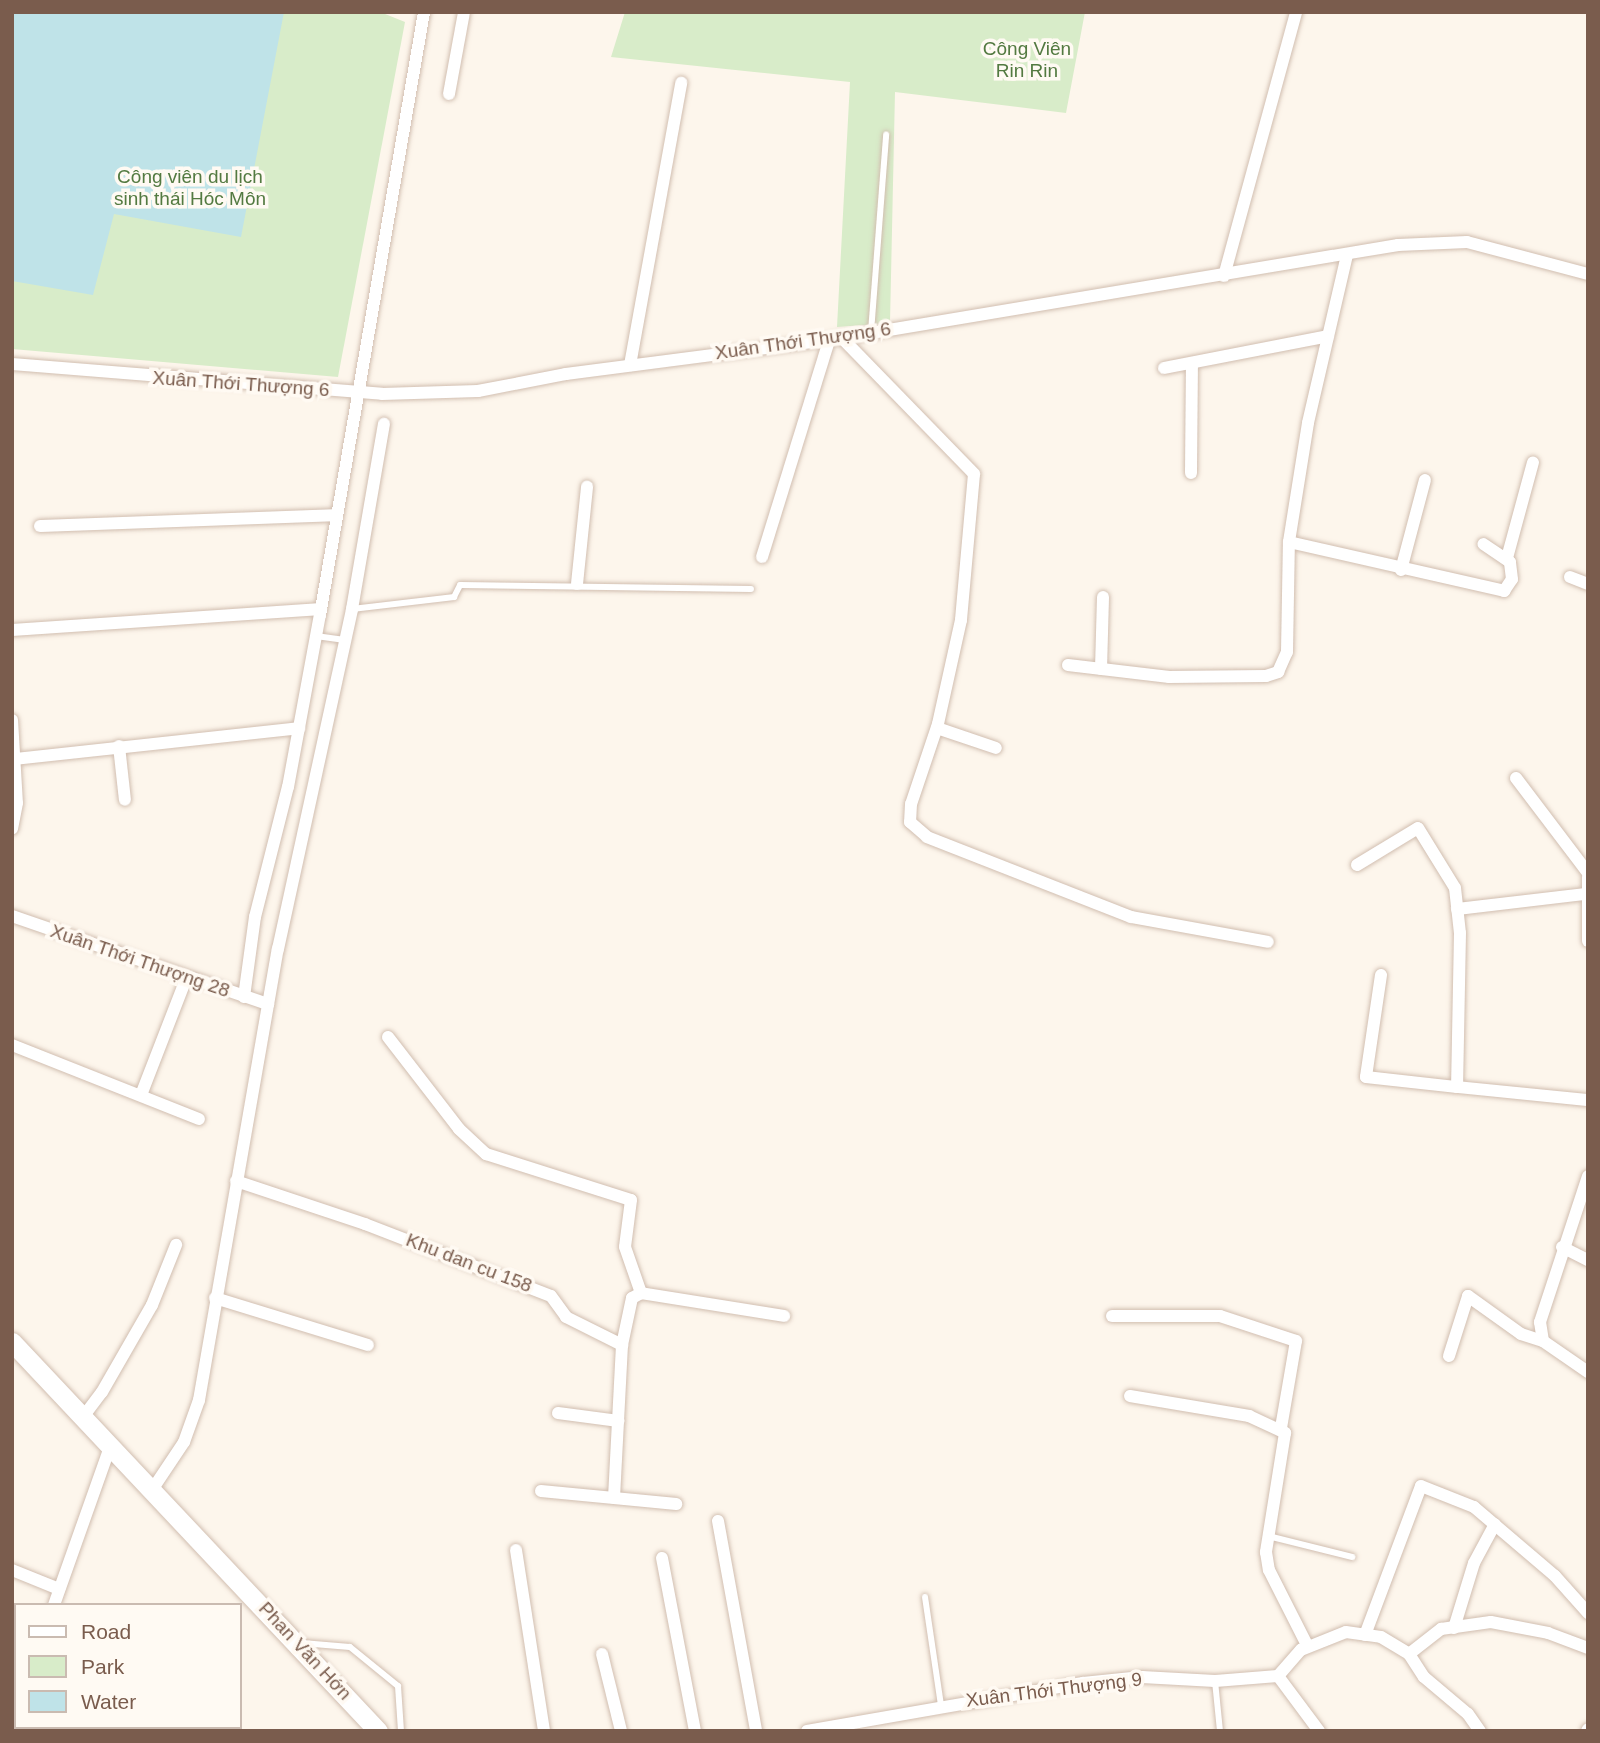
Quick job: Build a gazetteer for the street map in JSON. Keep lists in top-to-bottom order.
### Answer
{
  "streets": {
    "main road": ["Phan Văn Hớn"],
    "street": [
      "Xuân Thới Thượng 6",
      "Xuân Thới Thượng 28",
      "Khu dan cu 158",
      "Xuân Thới Thượng 9"
    ]
  },
  "parks": ["Công Viên Rin Rin", "Công viên du lịch sinh thái Hóc Môn"],
  "legend": ["Road", "Park", "Water"]
}
